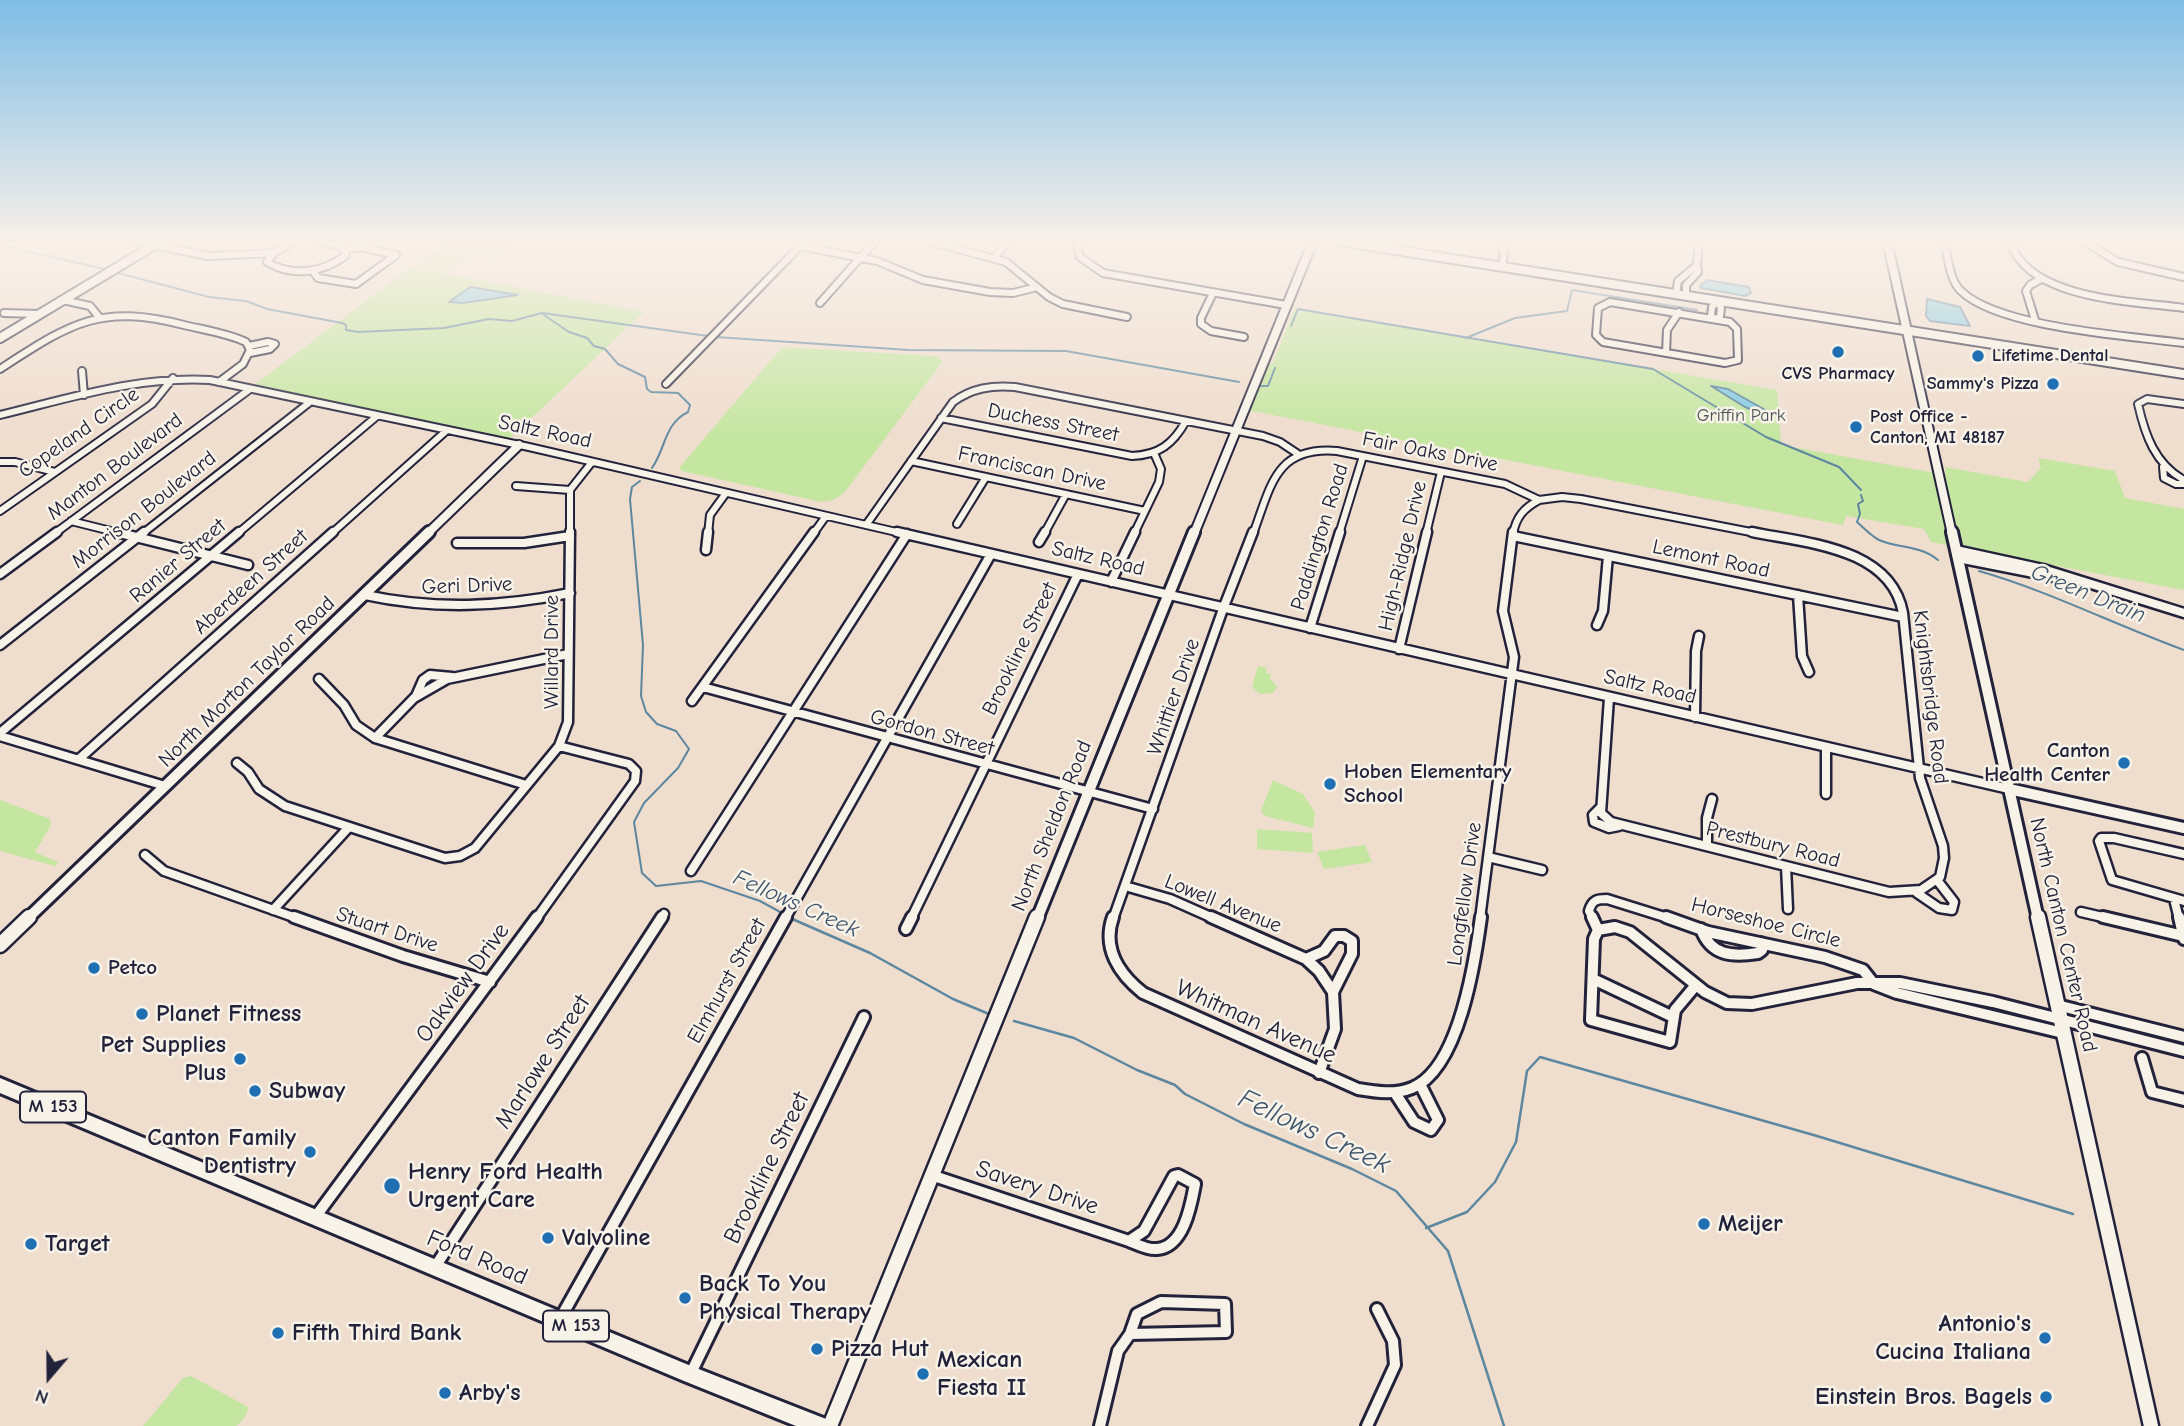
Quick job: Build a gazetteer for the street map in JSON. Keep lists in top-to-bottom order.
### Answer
{
  "streets": {
    "main road": ["M 153", "Ford Road"],
    "street": [
      "Duchess Street",
      "Saltz Road",
      "Copeland Circle",
      "Fair Oaks Drive",
      "Manton Boulevard",
      "Franciscan Drive",
      "Morrison Boulevard",
      "Paddington Road",
      "High-Ridge Drive",
      "Lemont Road",
      "Ranier Street",
      "Aberdeen Street",
      "Geri Drive",
      "Brookline Street",
      "Willard Drive",
      "North Morton Taylor Road",
      "Whittier Drive",
      "Knightsbridge Road",
      "Gordon Street",
      "North Sheldon Road",
      "Prestbury Road",
      "Longfellow Drive",
      "Lowell Avenue",
      "Horseshoe Circle",
      "Stuart Drive",
      "North Canton Center Road",
      "Elmhurst Street",
      "Oakview Drive",
      "Whitman Avenue",
      "Marlowe Street",
      "Savery Drive"
    ]
  },
  "crossings": [
    ["Saltz Road", "Copeland Circle"],
    ["Saltz Road", "Manton Boulevard"],
    ["Saltz Road", "Morrison Boulevard"],
    ["Saltz Road", "Paddington Road"],
    ["Saltz Road", "High-Ridge Drive"],
    ["Saltz Road", "Ranier Street"],
    ["Saltz Road", "Aberdeen Street"],
    ["Saltz Road", "Brookline Street"],
    ["Saltz Road", "North Morton Taylor Road"],
    ["Saltz Road", "Whittier Drive"],
    ["Saltz Road", "Knightsbridge Road"],
    ["Saltz Road", "North Sheldon Road"],
    ["Saltz Road", "Longfellow Drive"],
    ["Saltz Road", "North Canton Center Road"],
    ["Saltz Road", "Elmhurst Street"],
    ["Fair Oaks Drive", "Paddington Road"],
    ["Fair Oaks Drive", "High-Ridge Drive"],
    ["Fair Oaks Drive", "Whittier Drive"],
    ["Fair Oaks Drive", "Knightsbridge Road"],
    ["Fair Oaks Drive", "Longfellow Drive"],
    ["Lemont Road", "Knightsbridge Road"],
    ["Lemont Road", "Longfellow Drive"],
    ["Geri Drive", "Willard Drive"],
    ["Geri Drive", "North Morton Taylor Road"],
    ["Brookline Street", "Gordon Street"],
    ["Brookline Street", "Ford Road"],
    ["Willard Drive", "Oakview Drive"],
    ["Whittier Drive", "Gordon Street"],
    ["Whittier Drive", "Lowell Avenue"],
    ["Whittier Drive", "Whitman Avenue"],
    ["Knightsbridge Road", "Prestbury Road"],
    ["Gordon Street", "North Sheldon Road"],
    ["Gordon Street", "Elmhurst Street"],
    ["North Sheldon Road", "Savery Drive"],
    ["Longfellow Drive", "Whitman Avenue"],
    ["Horseshoe Circle", "North Canton Center Road"],
    ["Stuart Drive", "Oakview Drive"],
    ["Elmhurst Street", "Ford Road"],
    ["Oakview Drive", "Ford Road"],
    ["Marlowe Street", "Ford Road"]
  ],
  "water": ["Green Drain", "Fellows Creek"],
  "parks": ["Griffin Park"],
  "places": [
    "CVS Pharmacy",
    "Lifetime Dental",
    "Sammy's Pizza",
    "Post Office - Canton, MI 48187",
    "Canton Health Center",
    "Hoben Elementary School",
    "Petco",
    "Planet Fitness",
    "Pet Supplies Plus",
    "Subway",
    "Canton Family Dentistry",
    "Henry Ford Health Urgent Care",
    "Meijer",
    "Valvoline",
    "Target",
    "Back To You Physical Therapy",
    "Fifth Third Bank",
    "Antonio's Cucina Italiana",
    "Pizza Hut",
    "Mexican Fiesta II",
    "Arby's",
    "Einstein Bros. Bagels"
  ],
  "north": "bottom"
}
